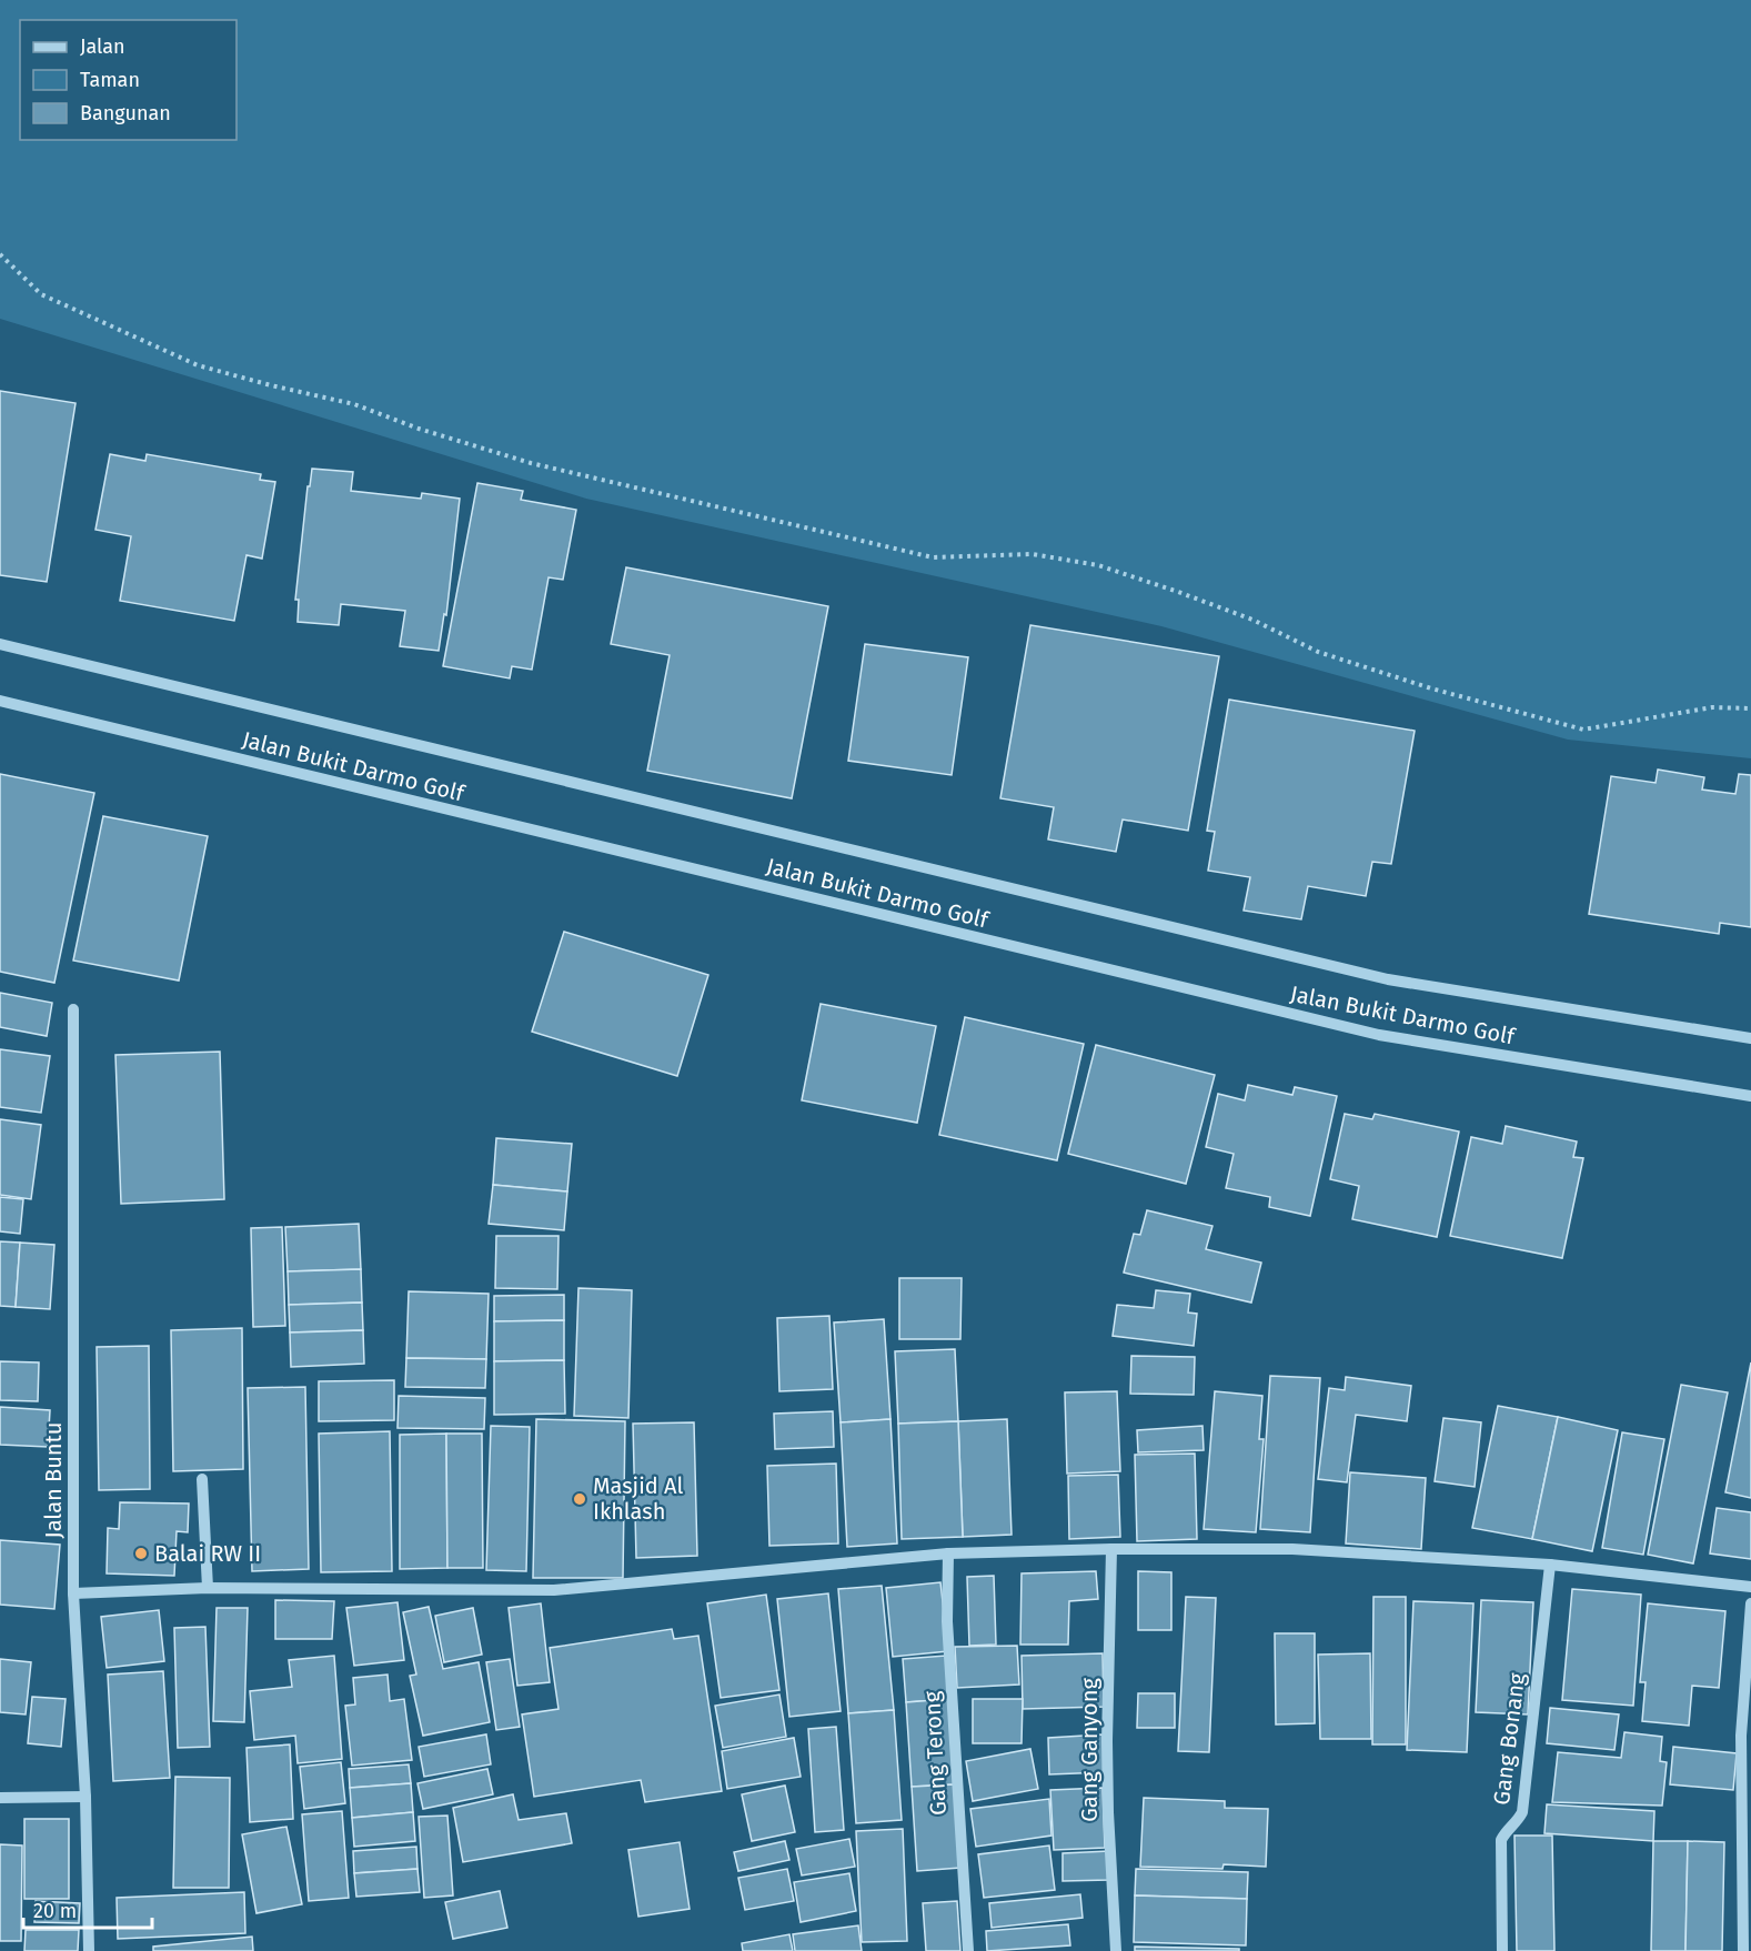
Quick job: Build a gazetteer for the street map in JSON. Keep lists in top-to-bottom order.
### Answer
{
  "streets": {
    "street": [
      "Jalan Bukit Darmo Golf",
      "Jalan Buntu",
      "Gang Bonang",
      "Gang Ganyong",
      "Gang Terong"
    ]
  },
  "places": ["Masjid Al Ikhlash", "Balai RW II"],
  "legend": ["Jalan", "Taman", "Bangunan"],
  "scale_bar": "20 m"
}
